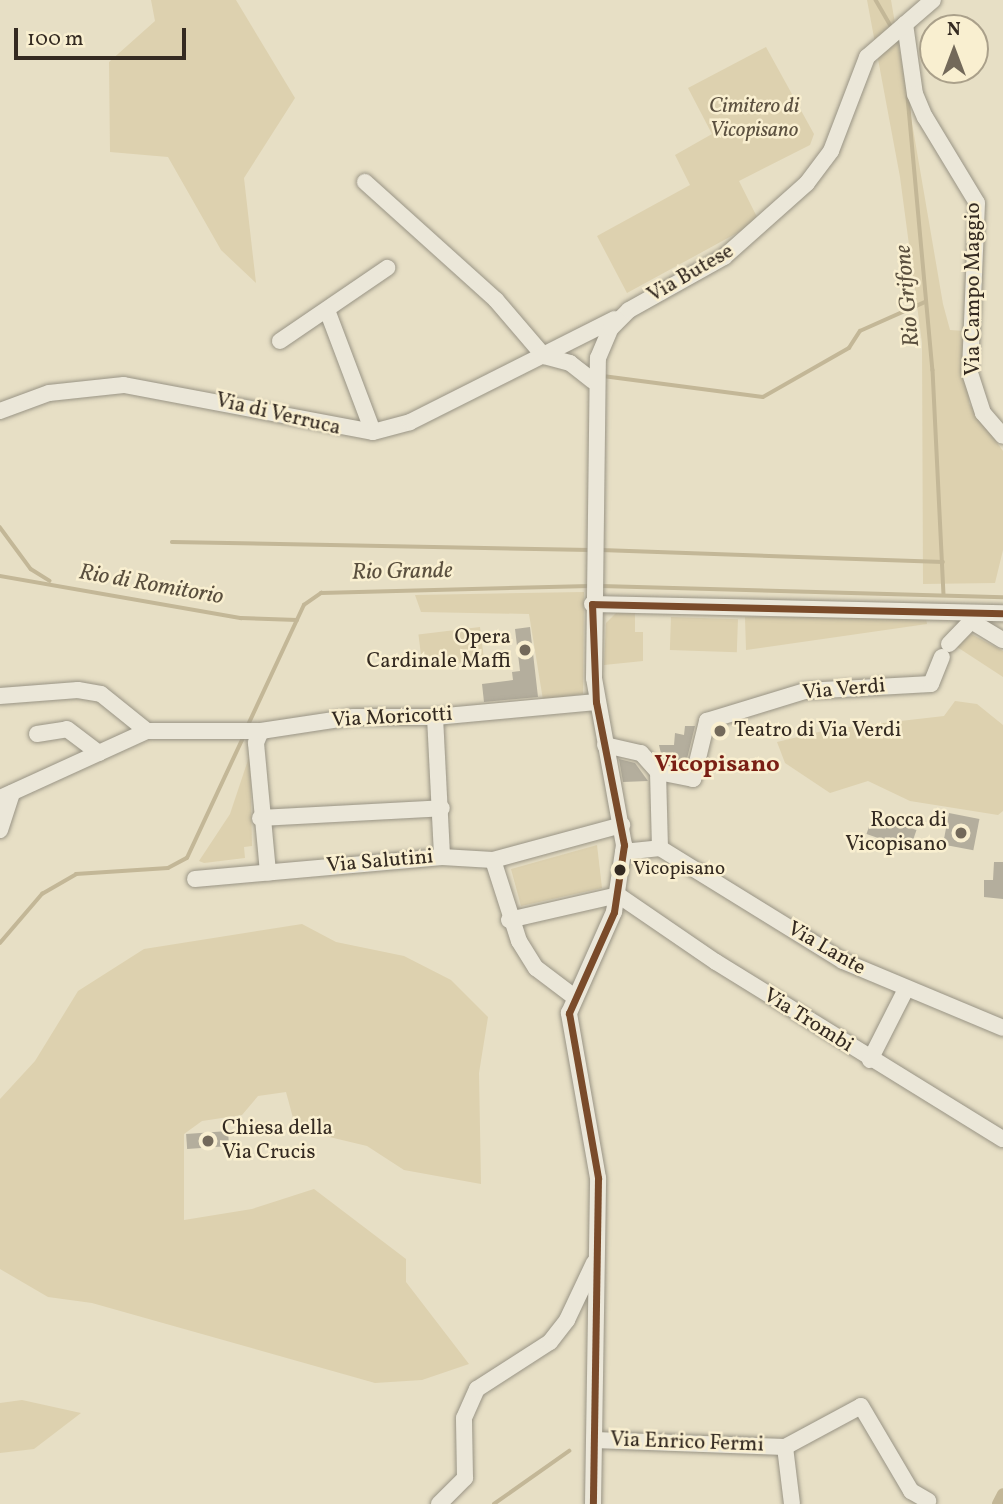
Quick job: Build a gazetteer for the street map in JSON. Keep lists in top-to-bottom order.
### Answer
{
  "streets": {
    "street": [
      "Via Butese",
      "Via Campo Maggio",
      "Via di Verruca",
      "Via Verdi",
      "Via Moricotti",
      "Via Salutini",
      "Via Lante",
      "Via Trombi",
      "Via Enrico Fermi"
    ]
  },
  "crossings": [
    ["Via Butese", "Via Campo Maggio"],
    ["Via Butese", "Via di Verruca"],
    ["Via Butese", "Via Moricotti"],
    ["Via Butese", "Via Salutini"],
    ["Via Butese", "Via Trombi"]
  ],
  "districts": ["Vicopisano"],
  "water": ["Rio Grifone", "Rio Grande", "Rio di Romitorio"],
  "parks": ["Cimitero di Vicopisano"],
  "places": [
    "Opera Cardinale Maffi",
    "Teatro di Via Verdi",
    "Rocca di Vicopisano",
    "Vicopisano",
    "Chiesa della Via Crucis"
  ],
  "scale_bar": "100 m",
  "north": "top"
}
